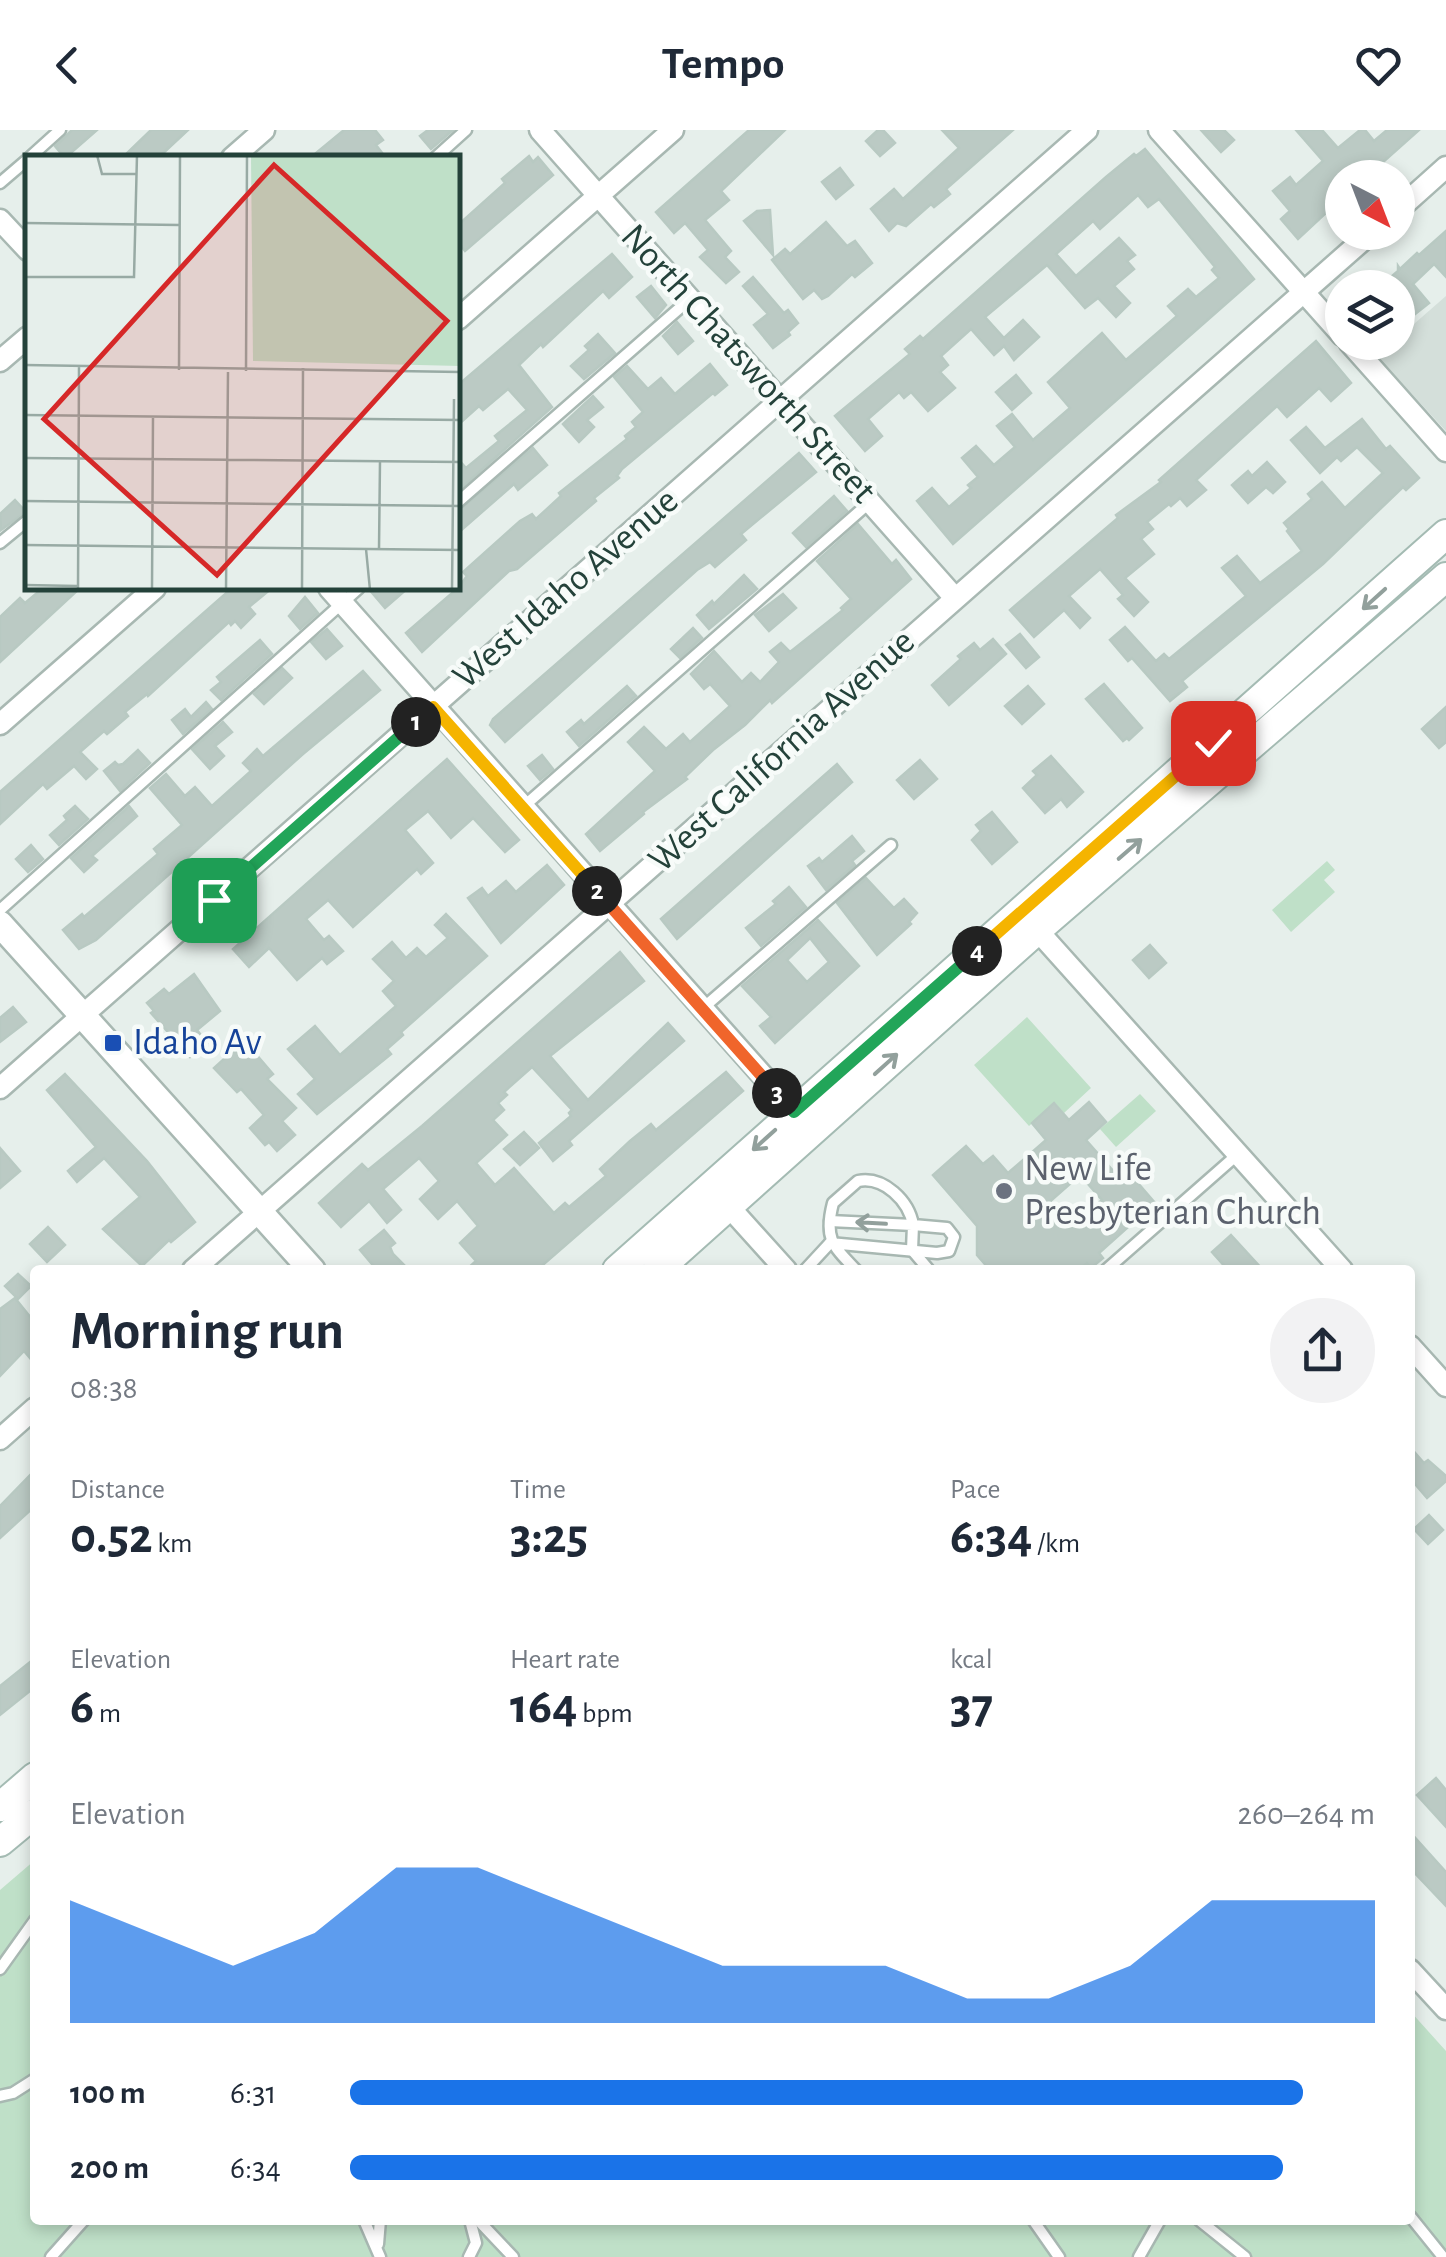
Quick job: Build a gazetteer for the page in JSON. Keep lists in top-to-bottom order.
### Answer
{
  "streets": {
    "street": ["North Chatsworth Street", "West Idaho Avenue", "West California Avenue"]
  },
  "crossings": [
    ["North Chatsworth Street", "West Idaho Avenue"],
    ["North Chatsworth Street", "West California Avenue"]
  ],
  "places": {
    "transit": ["Idaho Av"],
    "other": ["New Life Presbyterian Church"]
  },
  "north": "bottom right",
  "page": {
    "header": "Tempo",
    "pins": [
      "1",
      "2",
      "4",
      "3"
    ],
    "heading": ["Morning run", "08:38"],
    "stats": [
      ["Distance", "0.52 km"],
      ["Time", "3:25"],
      ["Pace", "6:34 /km"],
      ["Elevation", "6 m"],
      ["Heart rate", "164 bpm"],
      ["kcal", "37"]
    ],
    "chart": ["Elevation", "260–264 m"],
    "list": [
      {
        "name": "100 m",
        "note": "6:31"
      },
      {
        "name": "200 m",
        "note": "6:34"
      }
    ]
  }
}
